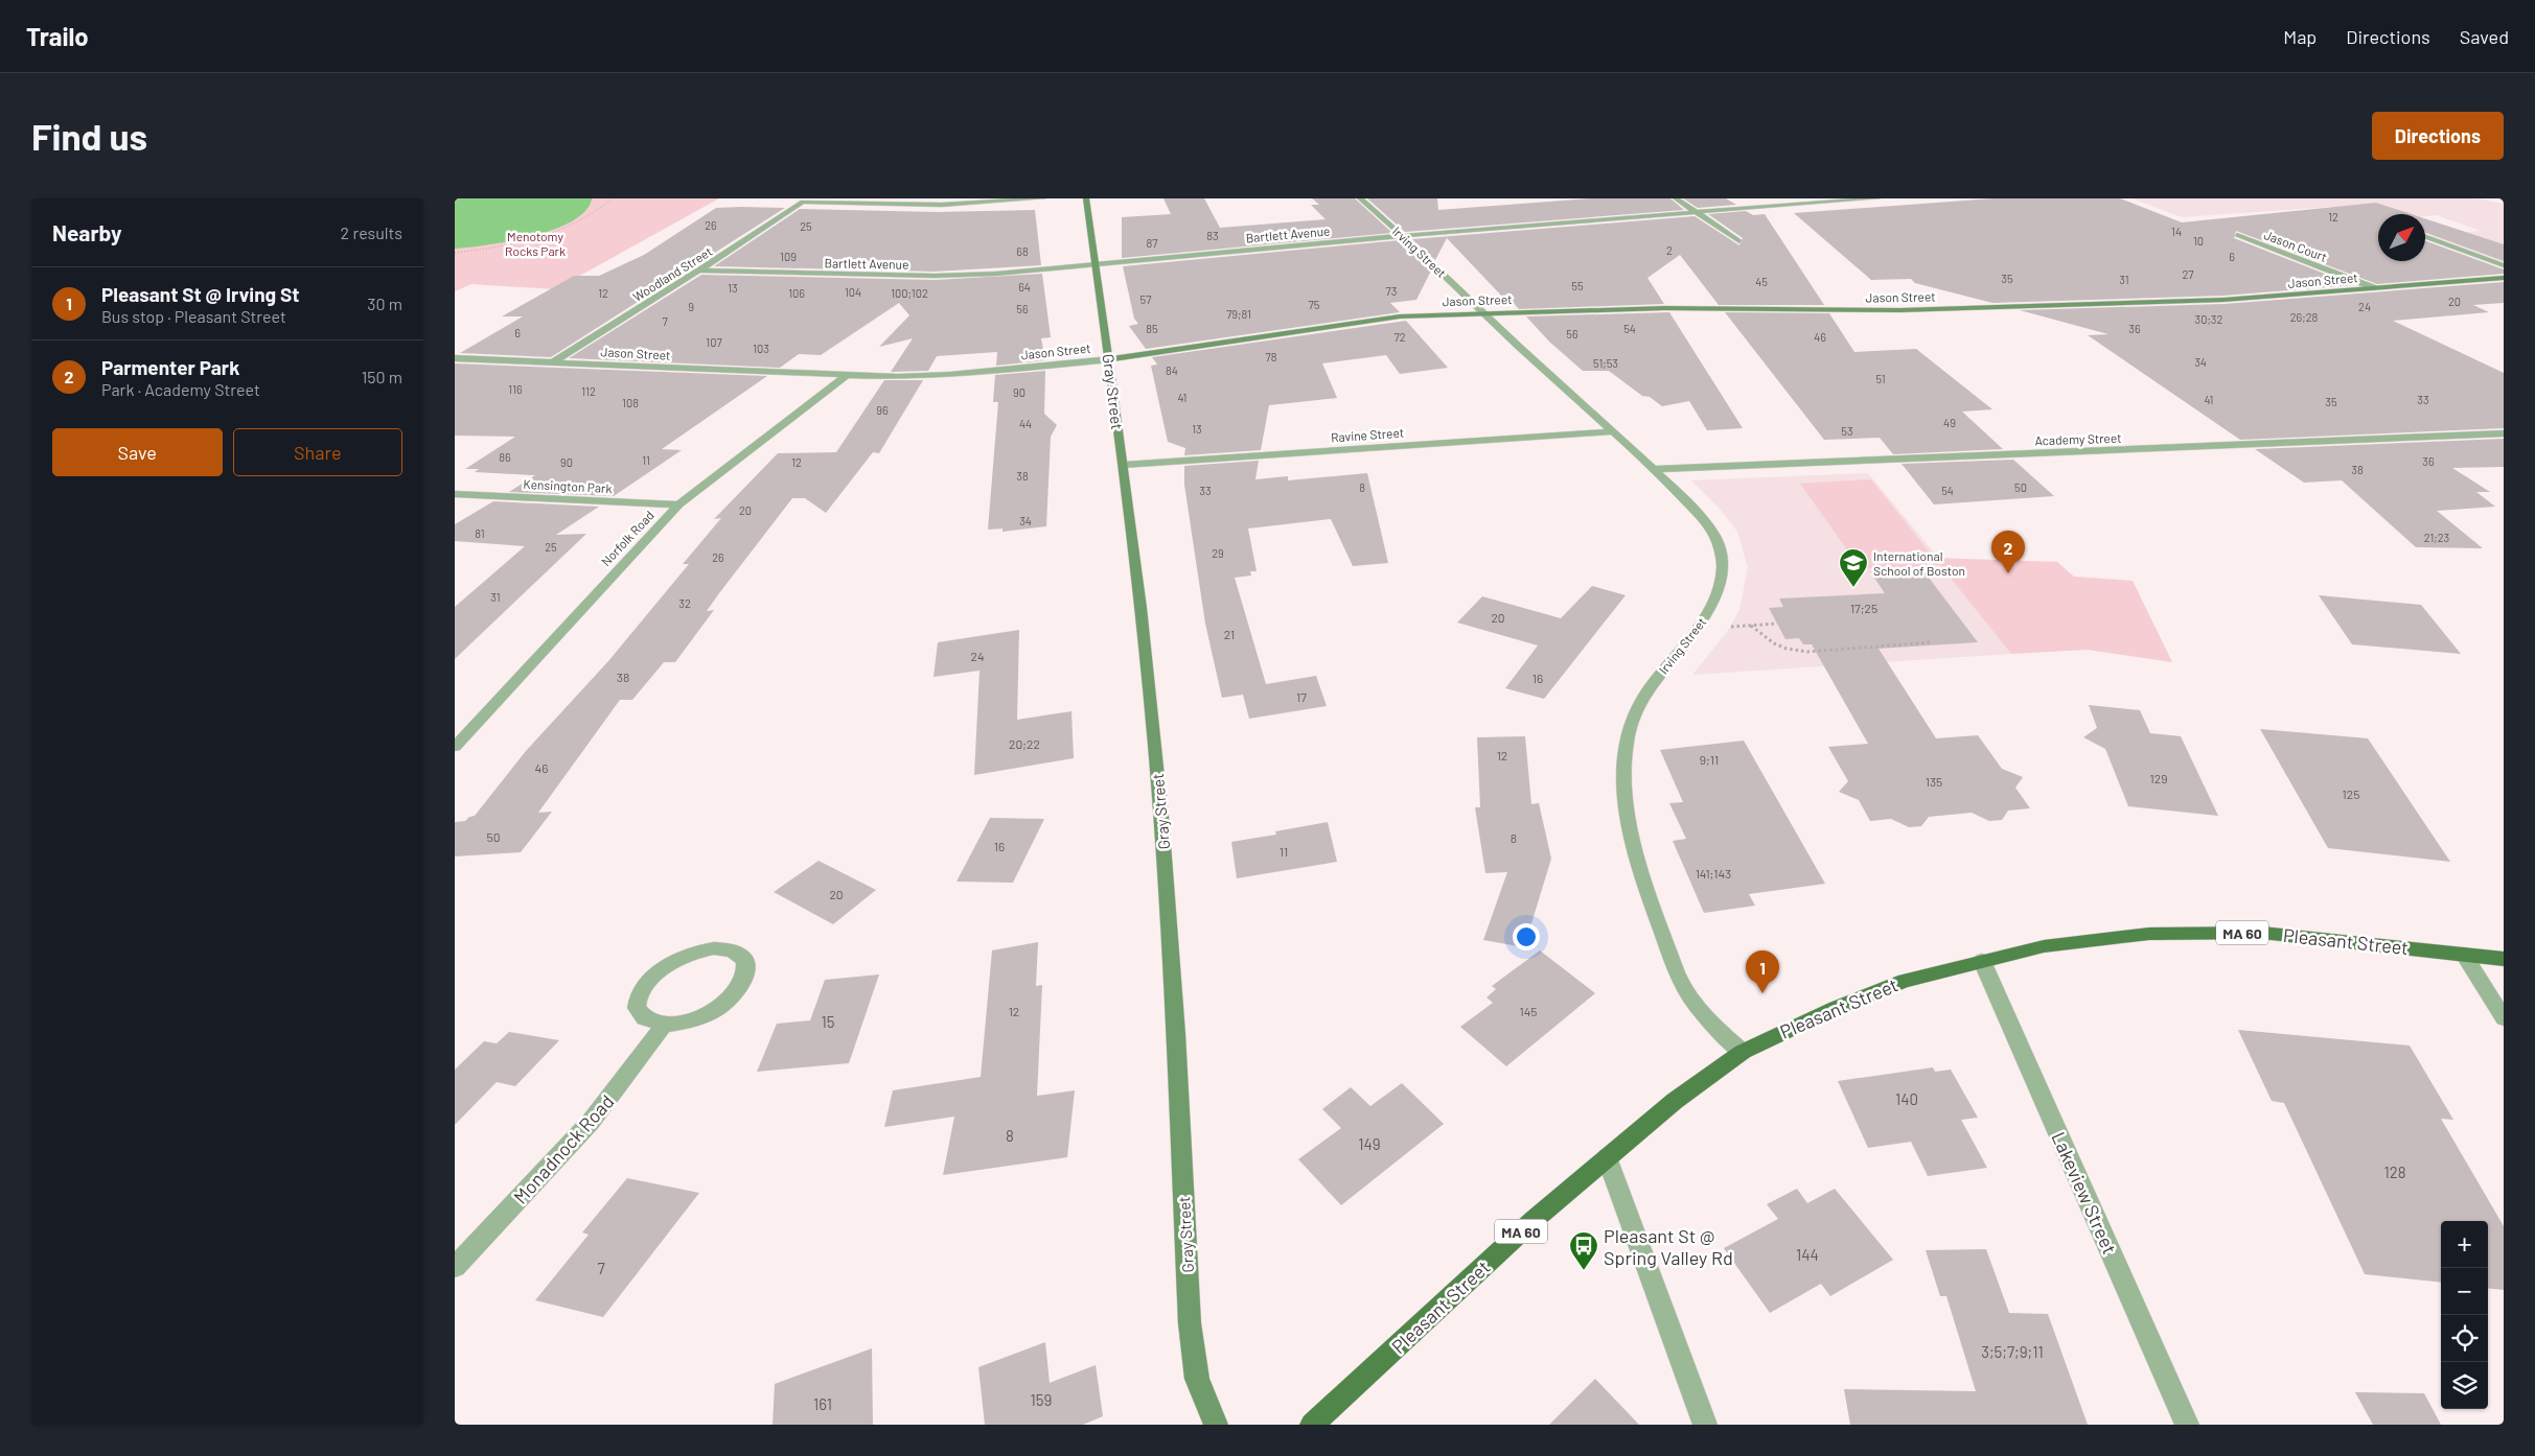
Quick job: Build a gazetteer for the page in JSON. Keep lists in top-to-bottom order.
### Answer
{
  "streets": {
    "main road": ["MA 60", "Pleasant Street"],
    "street": [
      "Bartlett Avenue",
      "Jason Court",
      "Irving Street",
      "Woodland Street",
      "Jason Street",
      "Gray Street",
      "Ravine Street",
      "Academy Street",
      "Kensington Park",
      "Norfolk Road",
      "Monadnock Road",
      "Lakeview Street"
    ]
  },
  "crossings": [
    ["Bartlett Avenue", "Irving Street"],
    ["Bartlett Avenue", "Woodland Street"],
    ["Bartlett Avenue", "Gray Street"],
    ["Jason Court", "Jason Street"],
    ["Irving Street", "Jason Street"],
    ["Irving Street", "Ravine Street"],
    ["Irving Street", "Academy Street"],
    ["Irving Street", "Pleasant Street"],
    ["Woodland Street", "Jason Street"],
    ["Jason Street", "Gray Street"],
    ["Jason Street", "Norfolk Road"],
    ["Gray Street", "Ravine Street"],
    ["Kensington Park", "Norfolk Road"],
    ["Pleasant Street", "Lakeview Street"]
  ],
  "parks": ["Menotomy Rocks Park"],
  "places": {
    "school or university": ["International School of Boston"],
    "bus stop": ["Pleasant St @ Spring Valley Rd"]
  },
  "house_numbers": [
    "12",
    "26",
    "25",
    "14",
    "83",
    "10",
    "87",
    "2",
    "68",
    "109",
    "6",
    "27",
    "35",
    "31",
    "45",
    "55",
    "64",
    "13",
    "73",
    "104",
    "12",
    "106",
    "100;102",
    "57",
    "20",
    "75",
    "9",
    "24",
    "56",
    "79;81",
    "26;28",
    "30;32",
    "7",
    "85",
    "54",
    "36",
    "6",
    "56",
    "72",
    "46",
    "107",
    "103",
    "78",
    "34",
    "51;53",
    "84",
    "51",
    "116",
    "112",
    "90",
    "41",
    "41",
    "33",
    "35",
    "108",
    "96",
    "49",
    "44",
    "13",
    "53",
    "86",
    "11",
    "36",
    "90",
    "12",
    "38",
    "38",
    "8",
    "50",
    "33",
    "54",
    "20",
    "34",
    "81",
    "21;23",
    "25",
    "29",
    "26",
    "31",
    "32",
    "17;25",
    "20",
    "21",
    "24",
    "38",
    "16",
    "17",
    "20;22",
    "12",
    "9;11",
    "46",
    "129",
    "135",
    "125",
    "50",
    "8",
    "16",
    "11",
    "141;143",
    "20",
    "12",
    "145",
    "15",
    "140",
    "8",
    "149",
    "128",
    "144",
    "7",
    "3;5;7;9;11",
    "159",
    "161"
  ],
  "north": "top right",
  "page": {
    "header": "Trailo",
    "nav": ["Map", "Directions", "Saved"],
    "buttons": [
      "Directions",
      ["Save", "Share"]
    ],
    "title": "Find us",
    "heading": ["Nearby", "2 results"],
    "list": [
      {
        "mark": "1",
        "name": "Pleasant St @ Irving St",
        "note": "Bus stop · Pleasant Street",
        "value": "30 m"
      },
      {
        "mark": "2",
        "name": "Parmenter Park",
        "note": "Park · Academy Street",
        "value": "150 m"
      }
    ],
    "pins": ["2", "1"],
    "map_buttons": ["+", "−"]
  }
}
